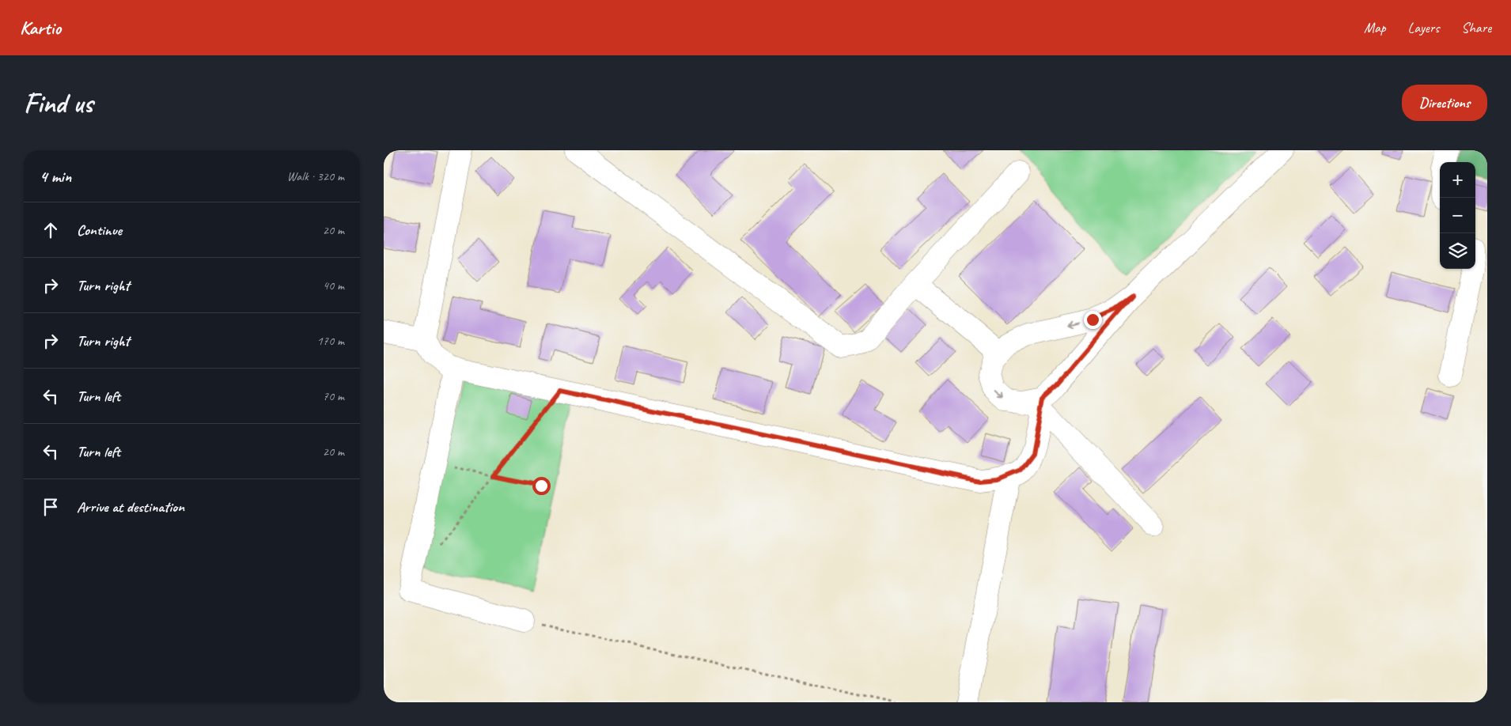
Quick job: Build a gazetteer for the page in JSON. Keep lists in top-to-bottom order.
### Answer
{
  "page": {
    "header": "Kartio",
    "nav": ["Map", "Layers", "Share"],
    "buttons": "Directions",
    "title": "Find us",
    "heading": ["4 min", "Walk · 320 m"],
    "map_buttons": ["+", "−"],
    "list": [
      ["Continue", "20 m"],
      ["Turn right", "40 m"],
      ["Turn right", "170 m"],
      ["Turn left", "70 m"],
      ["Turn left", "20 m"],
      "Arrive at destination"
    ]
  }
}
